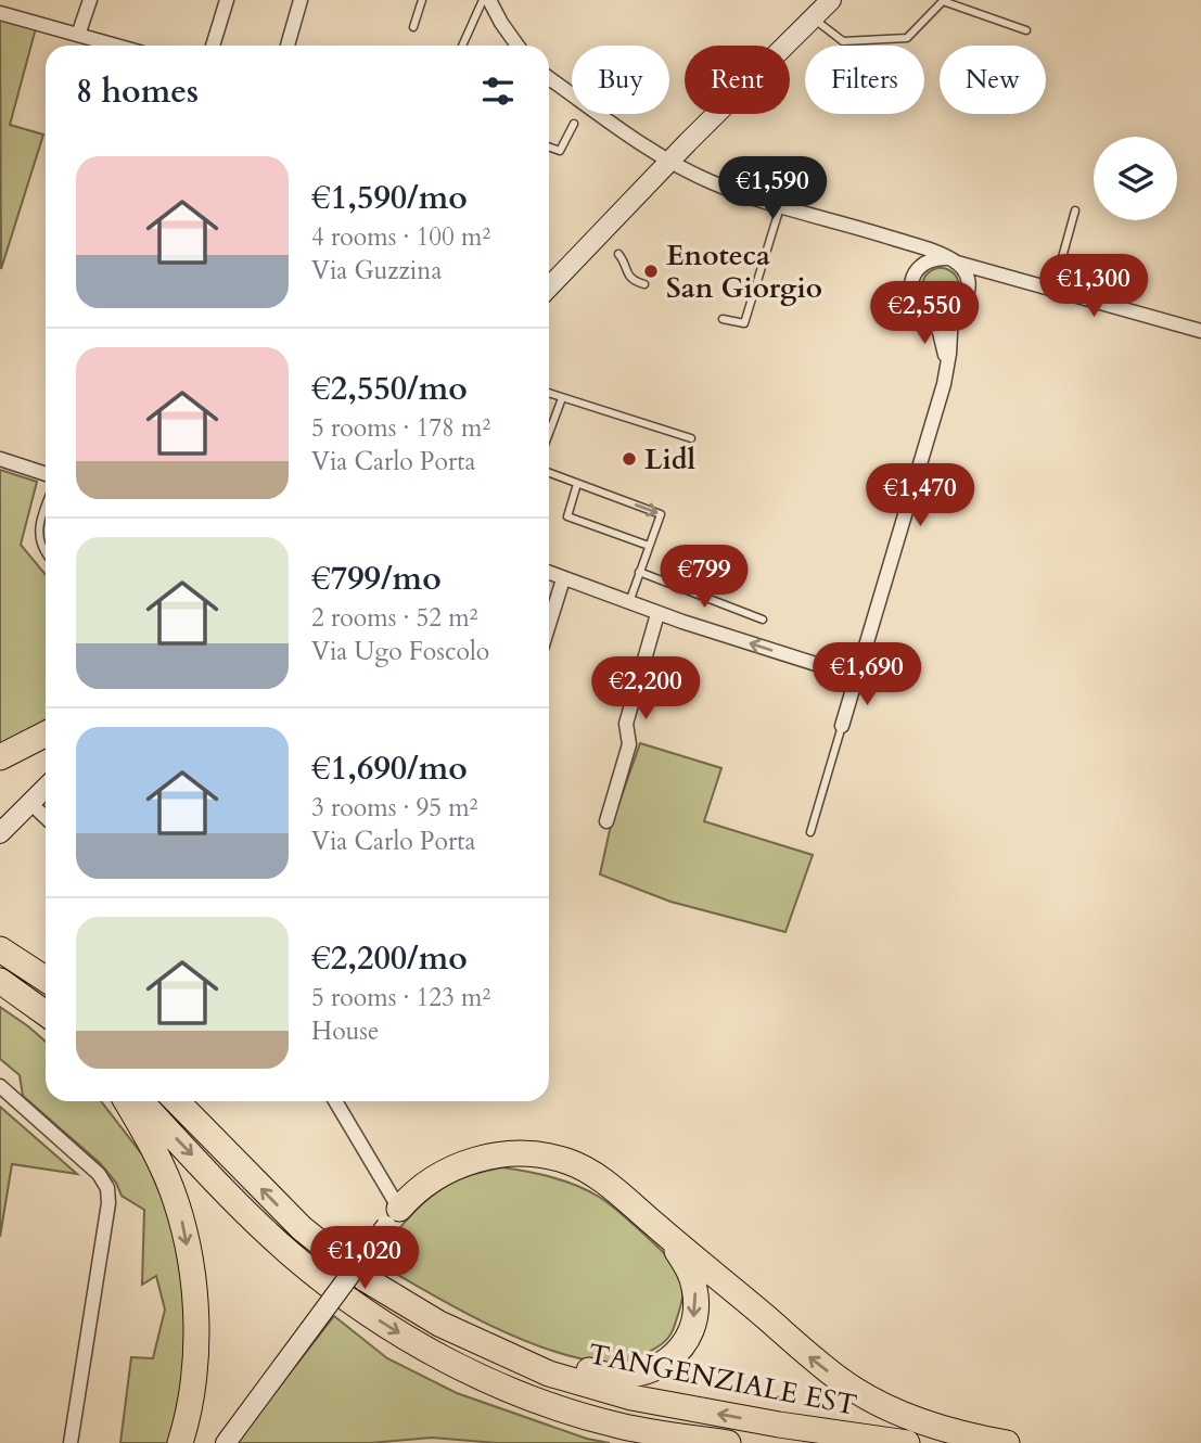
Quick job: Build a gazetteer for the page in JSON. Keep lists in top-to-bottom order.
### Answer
{
  "streets": {
    "highway": ["TANGENZIALE EST"]
  },
  "places": ["Enoteca San Giorgio", "Lidl"],
  "page": {
    "chip": [
      "Buy",
      "Rent",
      "Filters",
      "New"
    ],
    "heading": "8 homes",
    "list": [
      {
        "name": "€1,590/mo",
        "note": "4 rooms · 100 m² · Via Guzzina"
      },
      {
        "name": "€2,550/mo",
        "note": "5 rooms · 178 m² · Via Carlo Porta"
      },
      {
        "name": "€799/mo",
        "note": "2 rooms · 52 m² · Via Ugo Foscolo"
      },
      {
        "name": "€1,690/mo",
        "note": "3 rooms · 95 m² · Via Carlo Porta"
      },
      {
        "name": "€2,200/mo",
        "note": "5 rooms · 123 m² · House"
      }
    ],
    "price": [
      "€1,590",
      "€1,300",
      "€2,550",
      "€1,470",
      "€799",
      "€1,690",
      "€2,200",
      "€1,020"
    ]
  }
}
